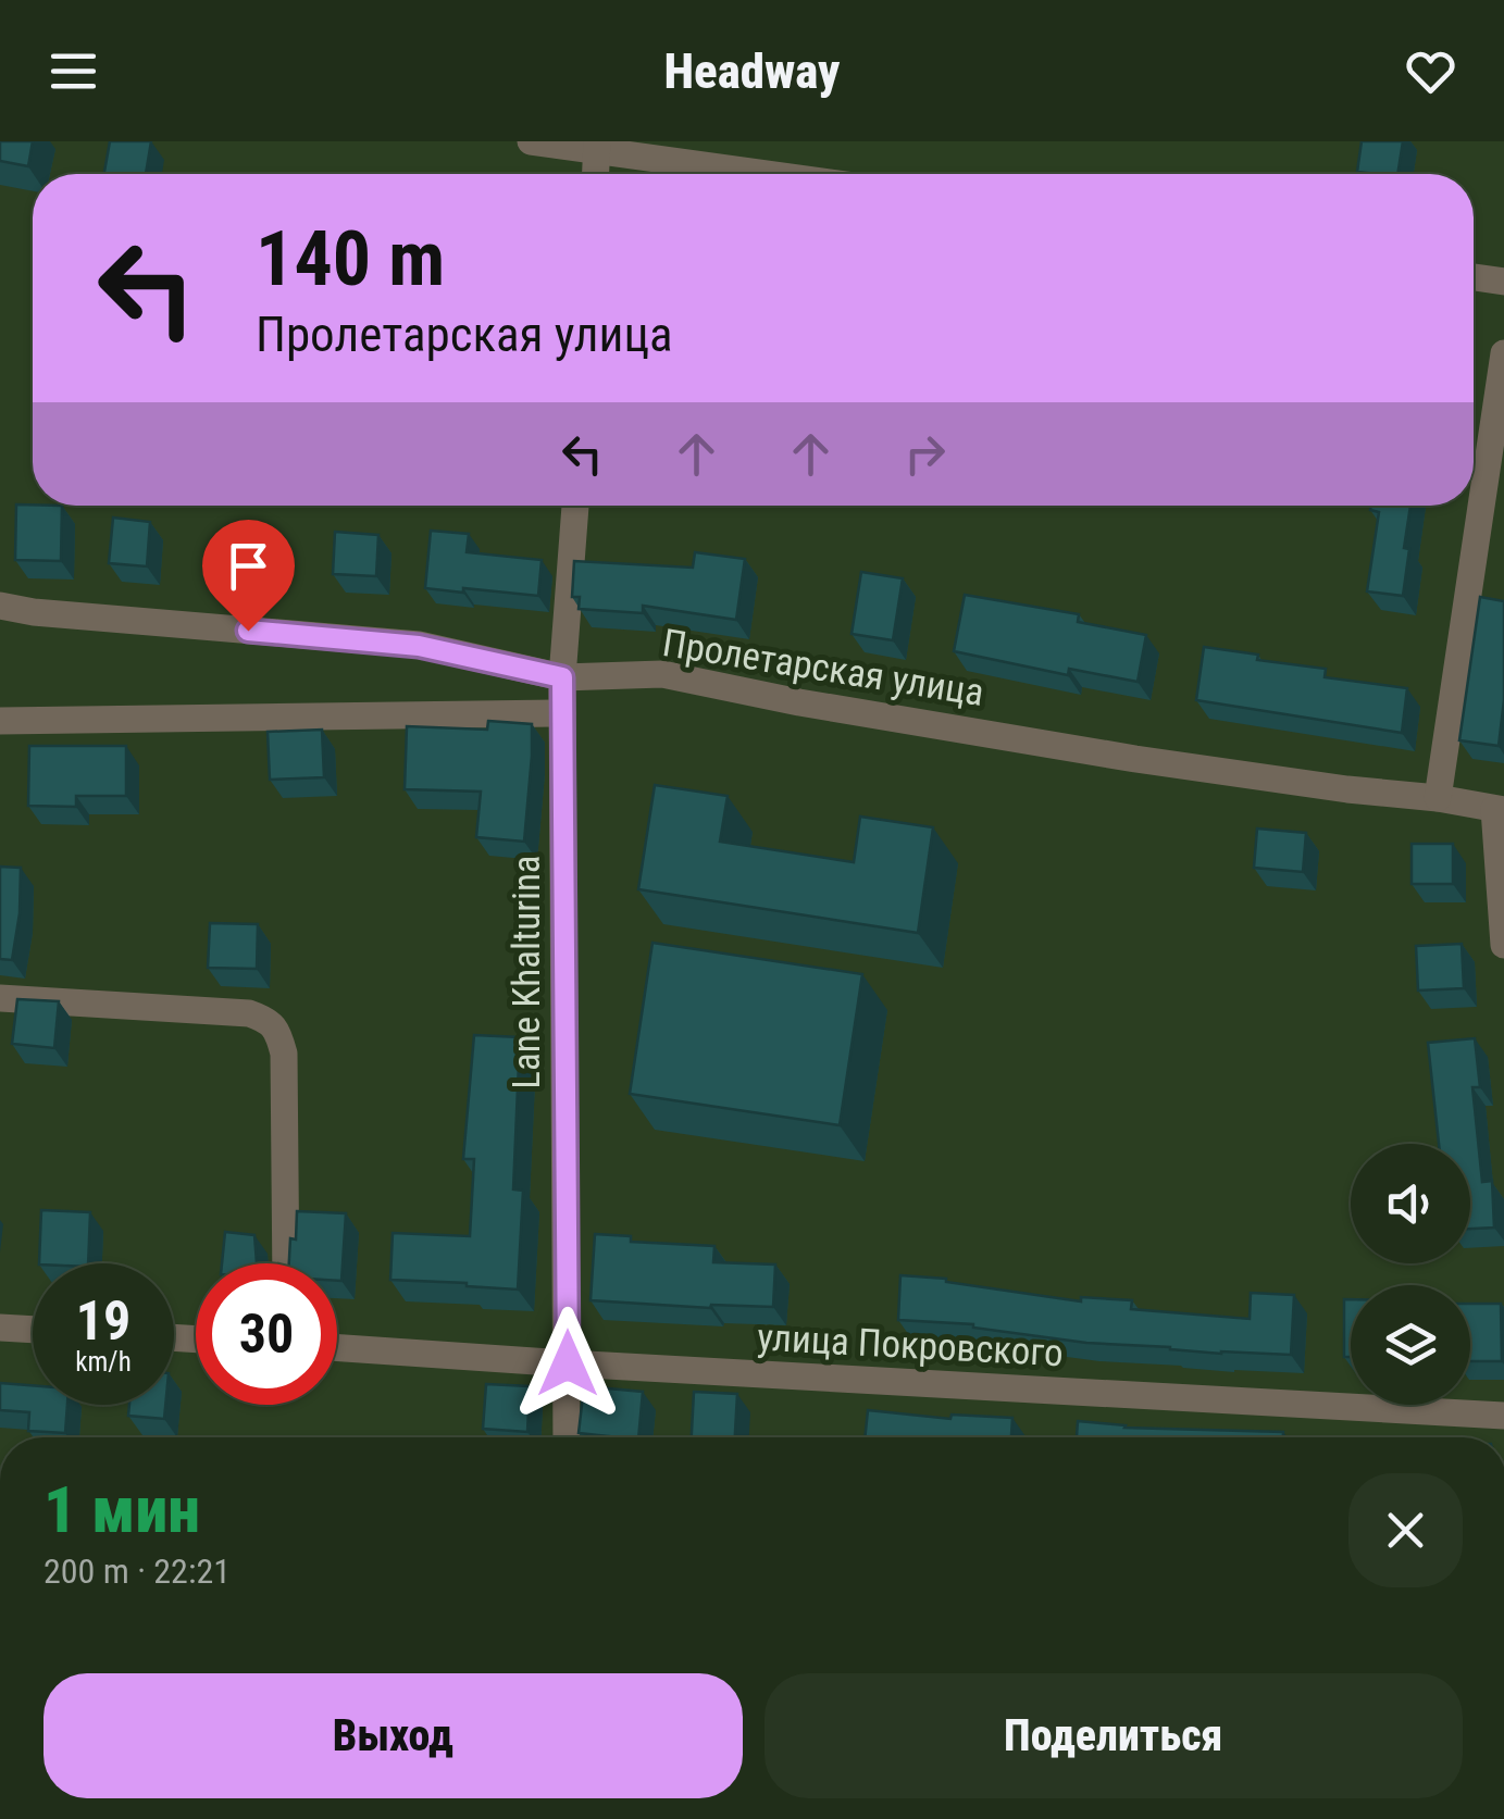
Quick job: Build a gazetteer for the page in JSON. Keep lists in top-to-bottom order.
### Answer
{
  "streets": {
    "street": ["Пролетарская улица", "Lane Khalturina", "улица Покровского"]
  },
  "crossings": [
    ["Пролетарская улица", "Lane Khalturina"],
    ["Lane Khalturina", "улица Покровского"]
  ],
  "page": {
    "header": "Headway",
    "turn": ["140 m", "Пролетарская улица"],
    "speed": "19 km/h",
    "limit": "30",
    "heading": ["1 мин", "200 m · 22:21"],
    "buttons": ["Выход", "Поделиться"]
  }
}
